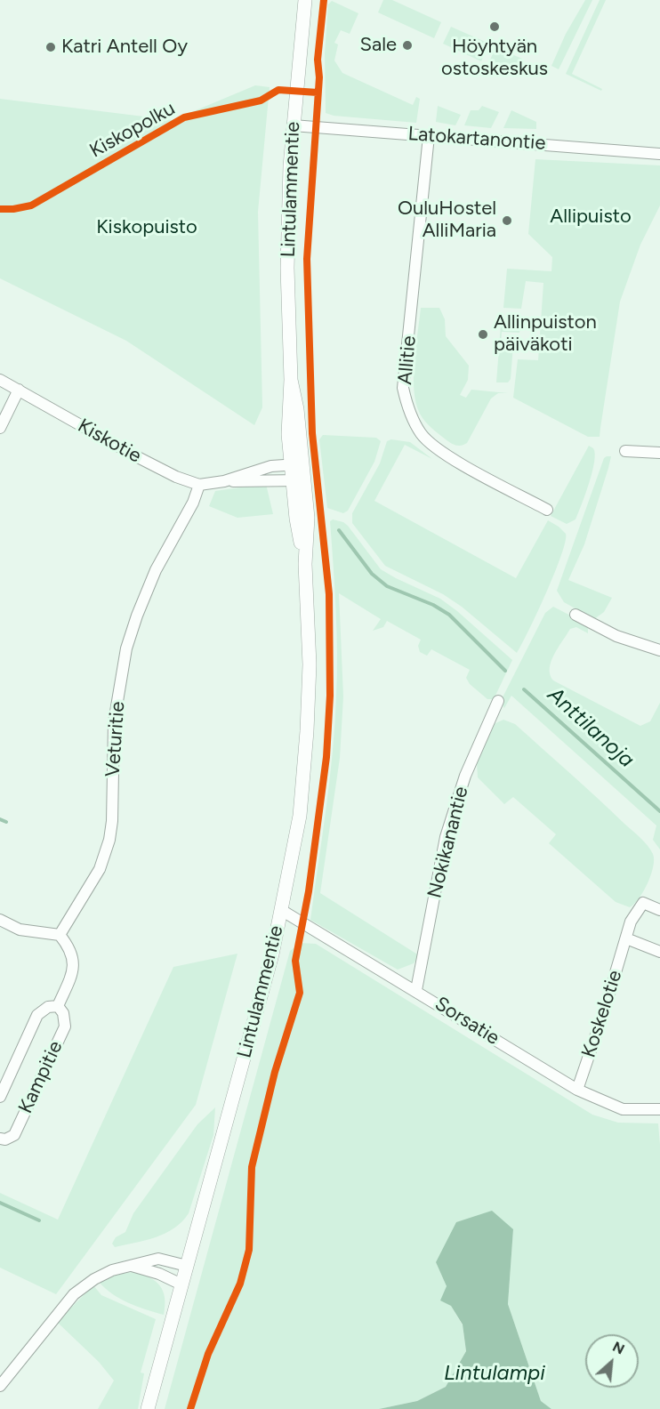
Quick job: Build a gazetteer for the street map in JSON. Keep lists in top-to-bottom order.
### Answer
{
  "streets": {
    "street": [
      "Latokartanontie",
      "Lintulammentie",
      "Allitie",
      "Kiskotie",
      "Veturitie",
      "Nokikanantie",
      "Koskelotie",
      "Sorsatie",
      "Kampitie"
    ],
    "cycle path": ["Kiskopolku"]
  },
  "crossings": [
    ["Latokartanontie", "Lintulammentie"],
    ["Latokartanontie", "Allitie"],
    ["Lintulammentie", "Kiskotie"],
    ["Lintulammentie", "Sorsatie"],
    ["Kiskotie", "Veturitie"],
    ["Nokikanantie", "Sorsatie"],
    ["Koskelotie", "Sorsatie"]
  ],
  "water": ["Anttilanoja", "Lintulampi"],
  "parks": ["Allipuisto", "Kiskopuisto"],
  "places": [
    "Höyhtyän ostoskeskus",
    "Sale",
    "Katri Antell Oy",
    "OuluHostel AlliMaria",
    "Allinpuiston päiväkoti"
  ],
  "north": "top right"
}
